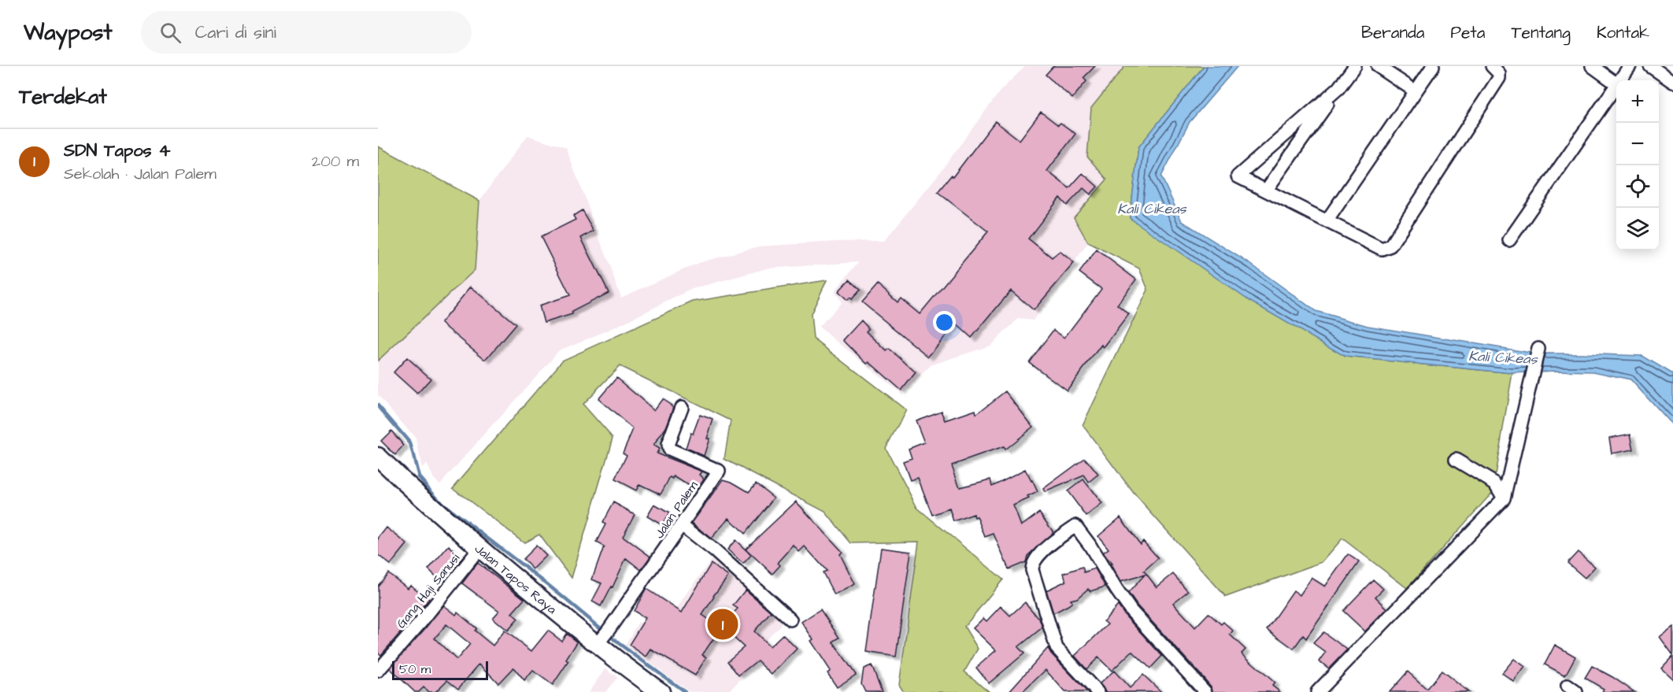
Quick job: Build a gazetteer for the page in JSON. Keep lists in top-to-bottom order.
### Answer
{
  "streets": {
    "main road": ["Jalan Tapos Raya"],
    "street": ["Jalan Palem", "Gang Haji Sanusi"]
  },
  "crossings": [
    ["Jalan Palem", "Jalan Tapos Raya"],
    ["Jalan Tapos Raya", "Gang Haji Sanusi"]
  ],
  "water": ["Kali Cikeas"],
  "scale_bar": "50 m",
  "page": {
    "header": "Waypost",
    "search": "Cari di sini",
    "nav": [
      "Beranda",
      "Peta",
      "Tentang",
      "Kontak"
    ],
    "heading": "Terdekat",
    "map_buttons": ["+", "−"],
    "list": [
      {
        "mark": "1",
        "name": "SDN Tapos 4",
        "note": "Sekolah · Jalan Palem",
        "value": "200 m"
      }
    ],
    "pins": "1",
    "scale": "50 m"
  }
}
